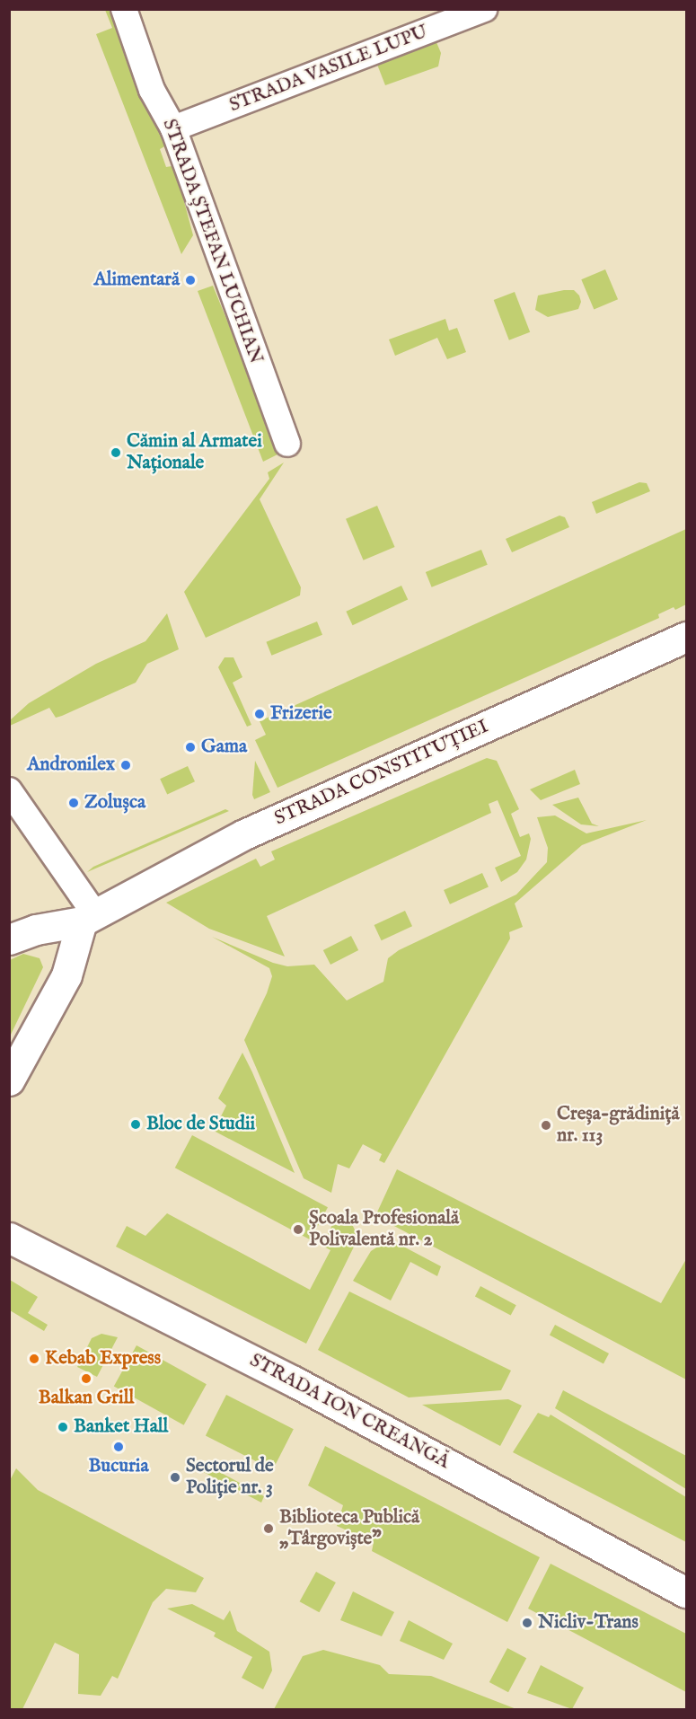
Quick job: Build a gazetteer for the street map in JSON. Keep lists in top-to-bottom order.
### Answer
{
  "streets": {
    "main road": ["STRADA CONSTITUȚIEI", "STRADA ION CREANGĂ"],
    "street": ["STRADA VASILE LUPU", "STRADA ȘTEFAN LUCHIAN"]
  },
  "crossings": [
    ["STRADA VASILE LUPU", "STRADA ȘTEFAN LUCHIAN"]
  ],
  "places": [
    "Alimentară",
    "Cămin al Armatei Naționale",
    "Frizerie",
    "Gama",
    "Andronilex",
    "Zolușca",
    "Bloc de Studii",
    "Creșa-grădiniță nr. 113",
    "Școala Profesională Polivalentă nr. 2",
    "Kebab Express",
    "Balkan Grill",
    "Banket Hall",
    "Bucuria",
    "Sectorul de Poliție nr. 3",
    "Biblioteca Publică „Târgoviște”",
    "Nicliv-Trans"
  ]
}
